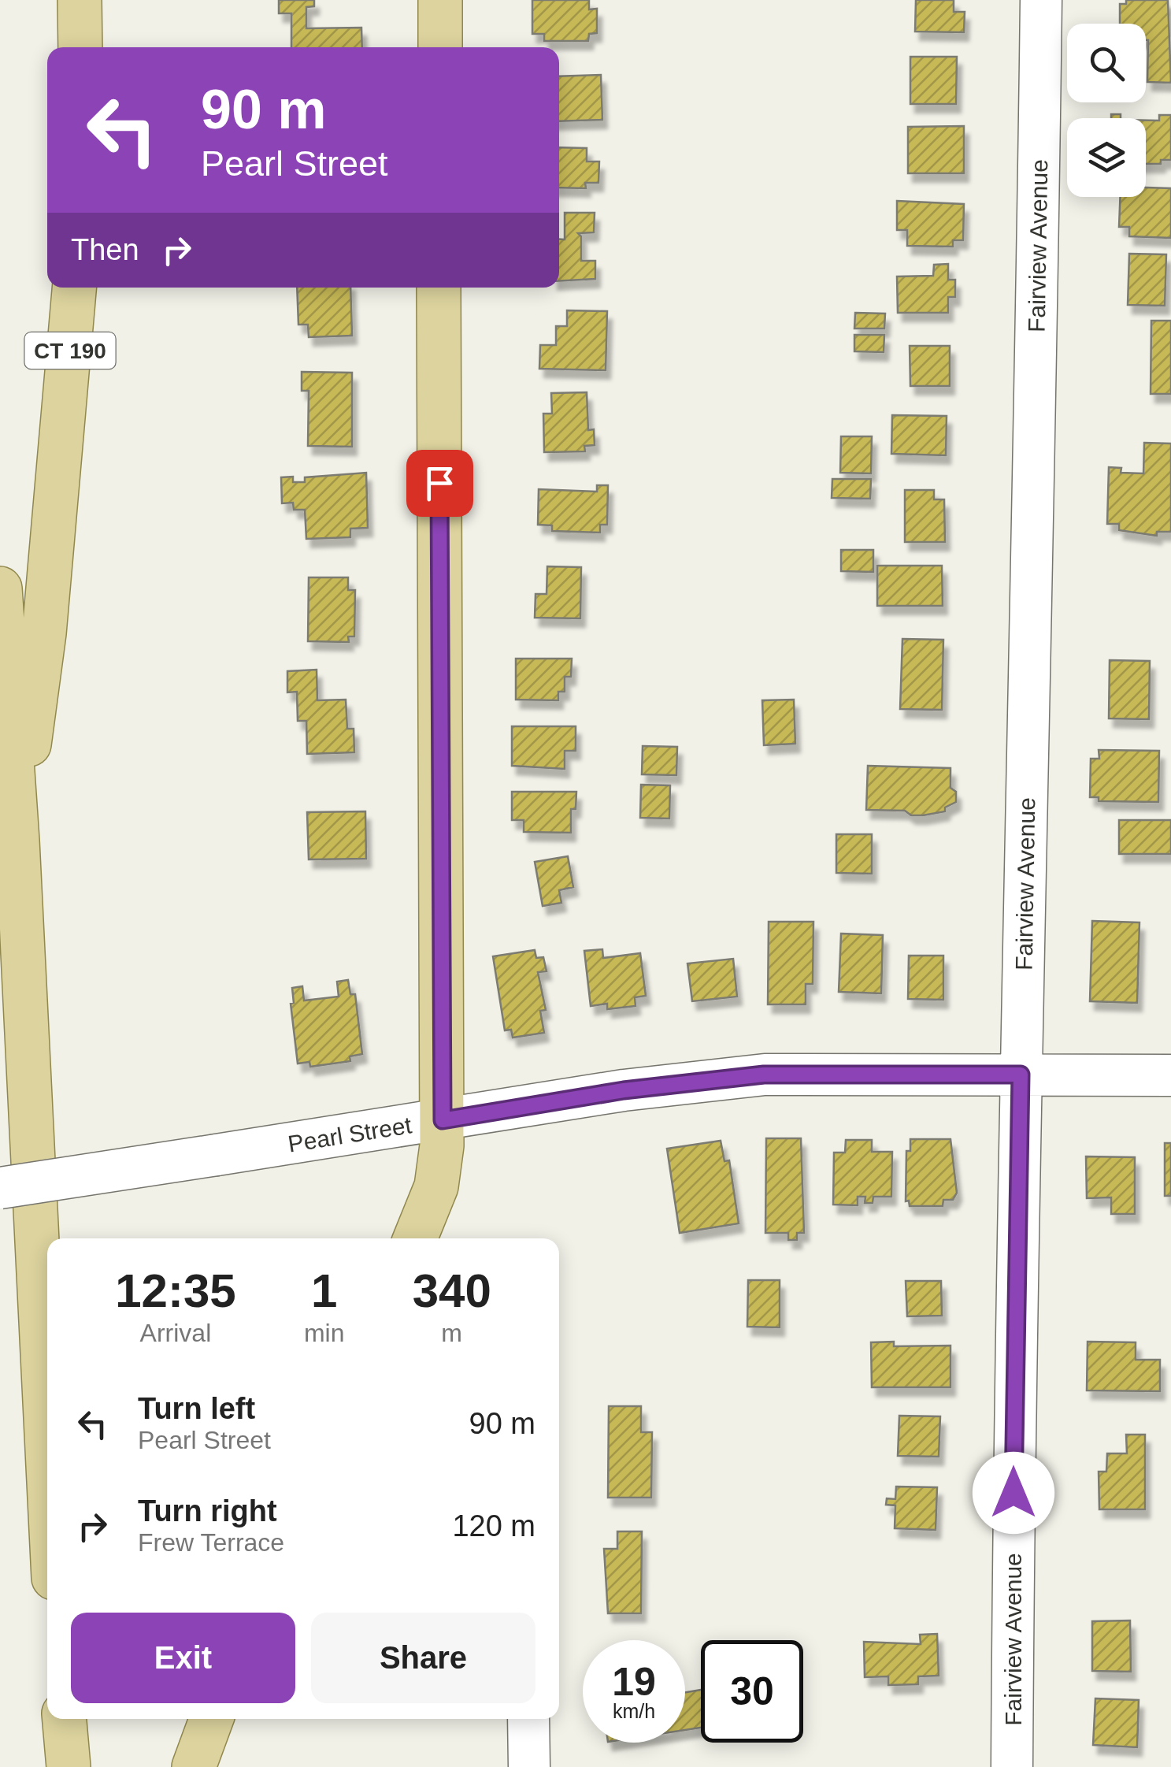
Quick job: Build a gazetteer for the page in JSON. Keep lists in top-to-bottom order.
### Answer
{
  "streets": {
    "main road": ["CT 190"],
    "street": ["Fairview Avenue", "Pearl Street"]
  },
  "crossings": [
    ["Fairview Avenue", "Pearl Street"]
  ],
  "page": {
    "turn": ["90 m", "Pearl Street"],
    "then": "Then",
    "eta": [
      "12:35",
      "Arrival",
      "1",
      "min",
      "340",
      "m"
    ],
    "list": [
      {
        "name": "Turn left",
        "note": "Pearl Street",
        "value": "90 m"
      },
      {
        "name": "Turn right",
        "note": "Frew Terrace",
        "value": "120 m"
      }
    ],
    "buttons": ["Exit", "Share"],
    "speed": "19 km/h",
    "limit": "30"
  }
}
